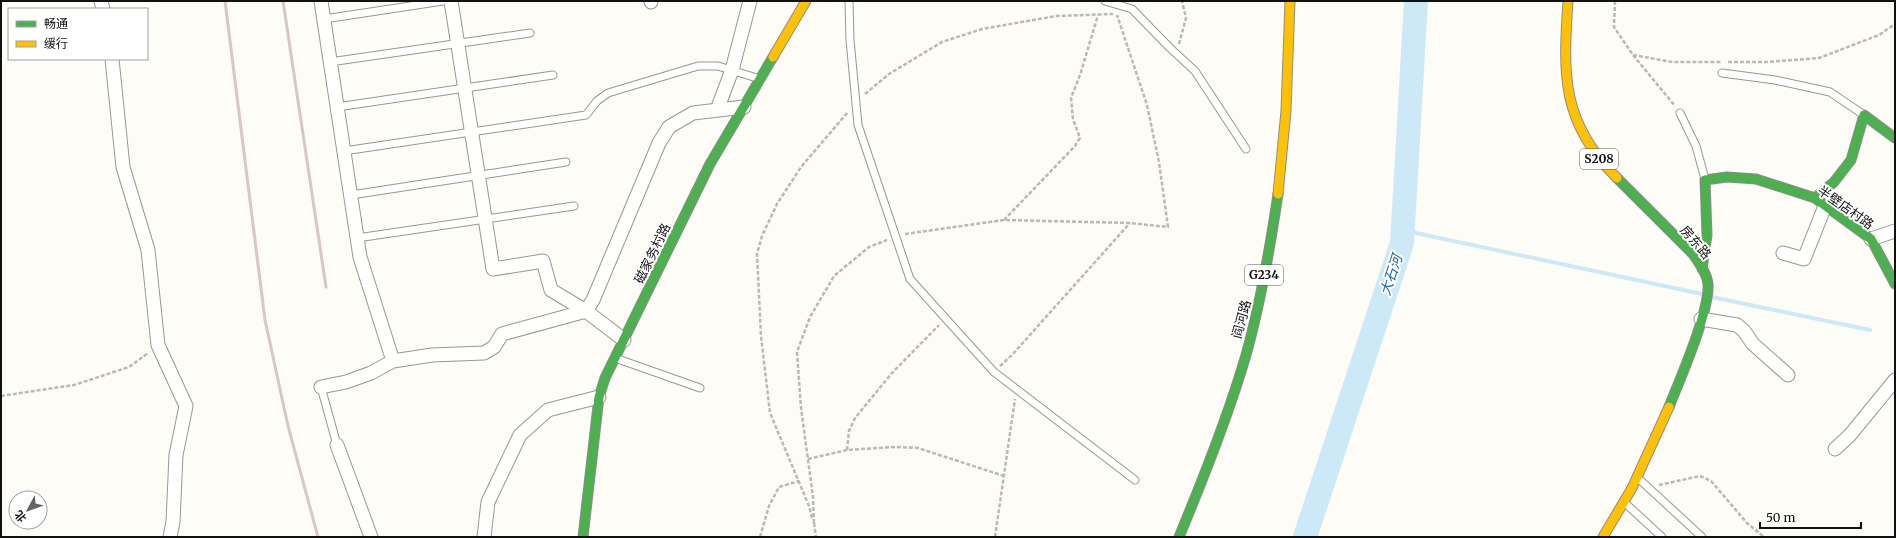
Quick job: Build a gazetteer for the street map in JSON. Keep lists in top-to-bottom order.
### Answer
{
  "streets": {
    "main road": [
      "S208",
      "半壁店村路",
      "房东路",
      "磁家务村路",
      "G234",
      "阎河路"
    ]
  },
  "water": ["大石河"],
  "legend": ["畅通", "缓行"],
  "scale_bar": "50 m",
  "north": "bottom left"
}
